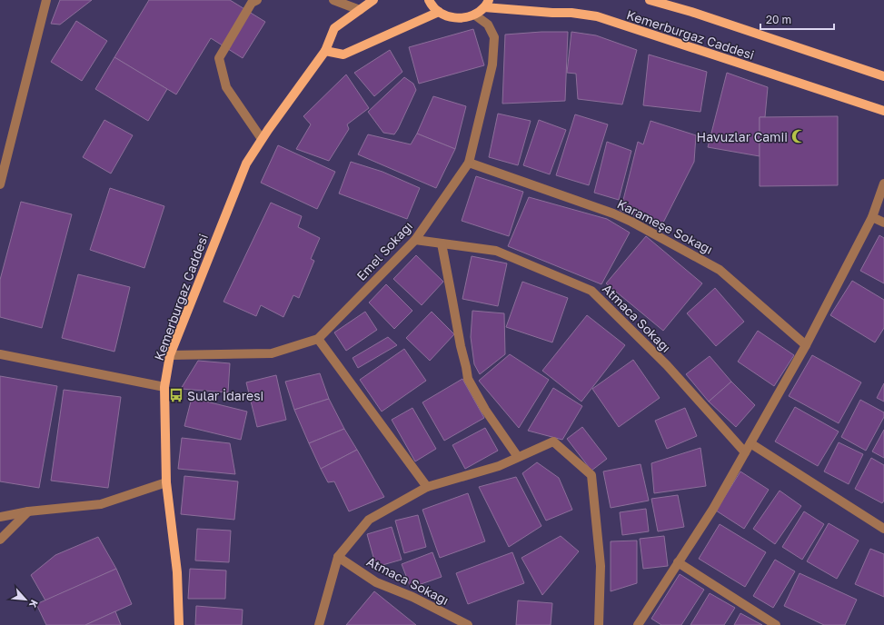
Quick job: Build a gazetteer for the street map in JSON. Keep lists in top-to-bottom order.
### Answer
{
  "streets": {
    "main road": ["Kemerburgaz Caddesi"],
    "street": ["Karameşe Sokağı", "Emel Sokağı", "Atmaca Sokağı"]
  },
  "crossings": [
    ["Kemerburgaz Caddesi", "Emel Sokağı"],
    ["Karameşe Sokağı", "Emel Sokağı"],
    ["Emel Sokağı", "Atmaca Sokağı"]
  ],
  "places": {
    "mosque": ["Havuzlar Camii"],
    "bus stop": ["Sular İdaresi"]
  },
  "scale_bar": "20 m",
  "north": "bottom right"
}
